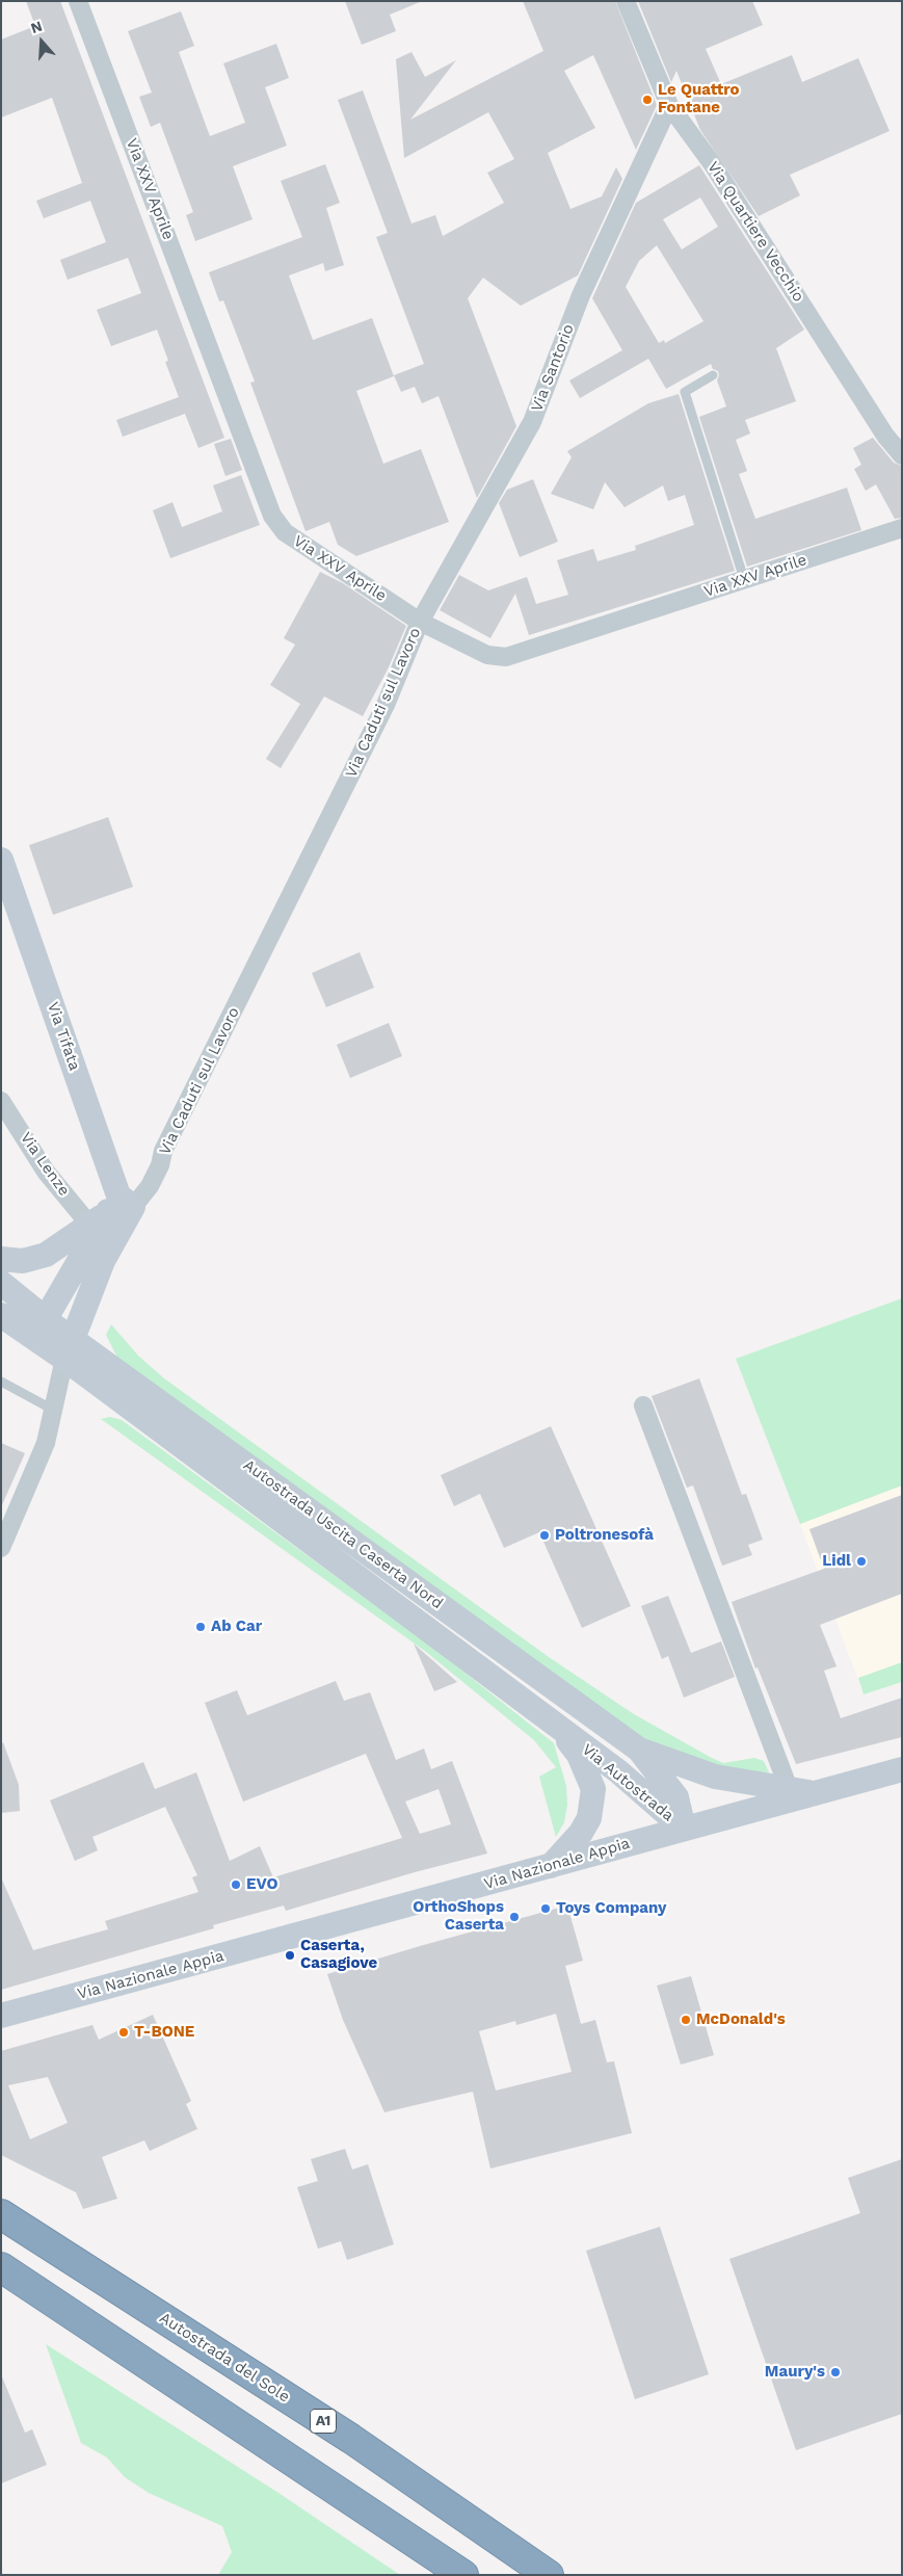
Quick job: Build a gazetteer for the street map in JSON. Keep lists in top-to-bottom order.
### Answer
{
  "streets": {
    "highway": ["Autostrada del Sole", "A1"],
    "main road": [
      "Via Caduti sul Lavoro",
      "Via Tifata",
      "Autostrada Uscita Caserta Nord",
      "Via Autostrada",
      "Via Nazionale Appia"
    ],
    "street": [
      "Via XXV Aprile",
      "Via Quartiere Vecchio",
      "Via Santorio",
      "Via Lenze"
    ]
  },
  "crossings": [
    ["Via XXV Aprile", "Via Santorio"],
    ["Via XXV Aprile", "Via Caduti sul Lavoro"],
    ["Via Quartiere Vecchio", "Via Santorio"],
    ["Via Santorio", "Via Caduti sul Lavoro"],
    ["Via Caduti sul Lavoro", "Via Tifata"],
    ["Via Caduti sul Lavoro", "Via Lenze"],
    ["Via Caduti sul Lavoro", "Autostrada Uscita Caserta Nord"],
    ["Via Tifata", "Via Lenze"],
    ["Autostrada Uscita Caserta Nord", "Via Autostrada"],
    ["Via Autostrada", "Via Nazionale Appia"]
  ],
  "places": [
    "Le Quattro Fontane",
    "Poltronesofà",
    "Lidl",
    "Ab Car",
    "EVO",
    "Toys Company",
    "OrthoShops Caserta",
    "Caserta, Casagiove",
    "McDonald's",
    "T-BONE",
    "Maury's"
  ],
  "north": "top"
}
